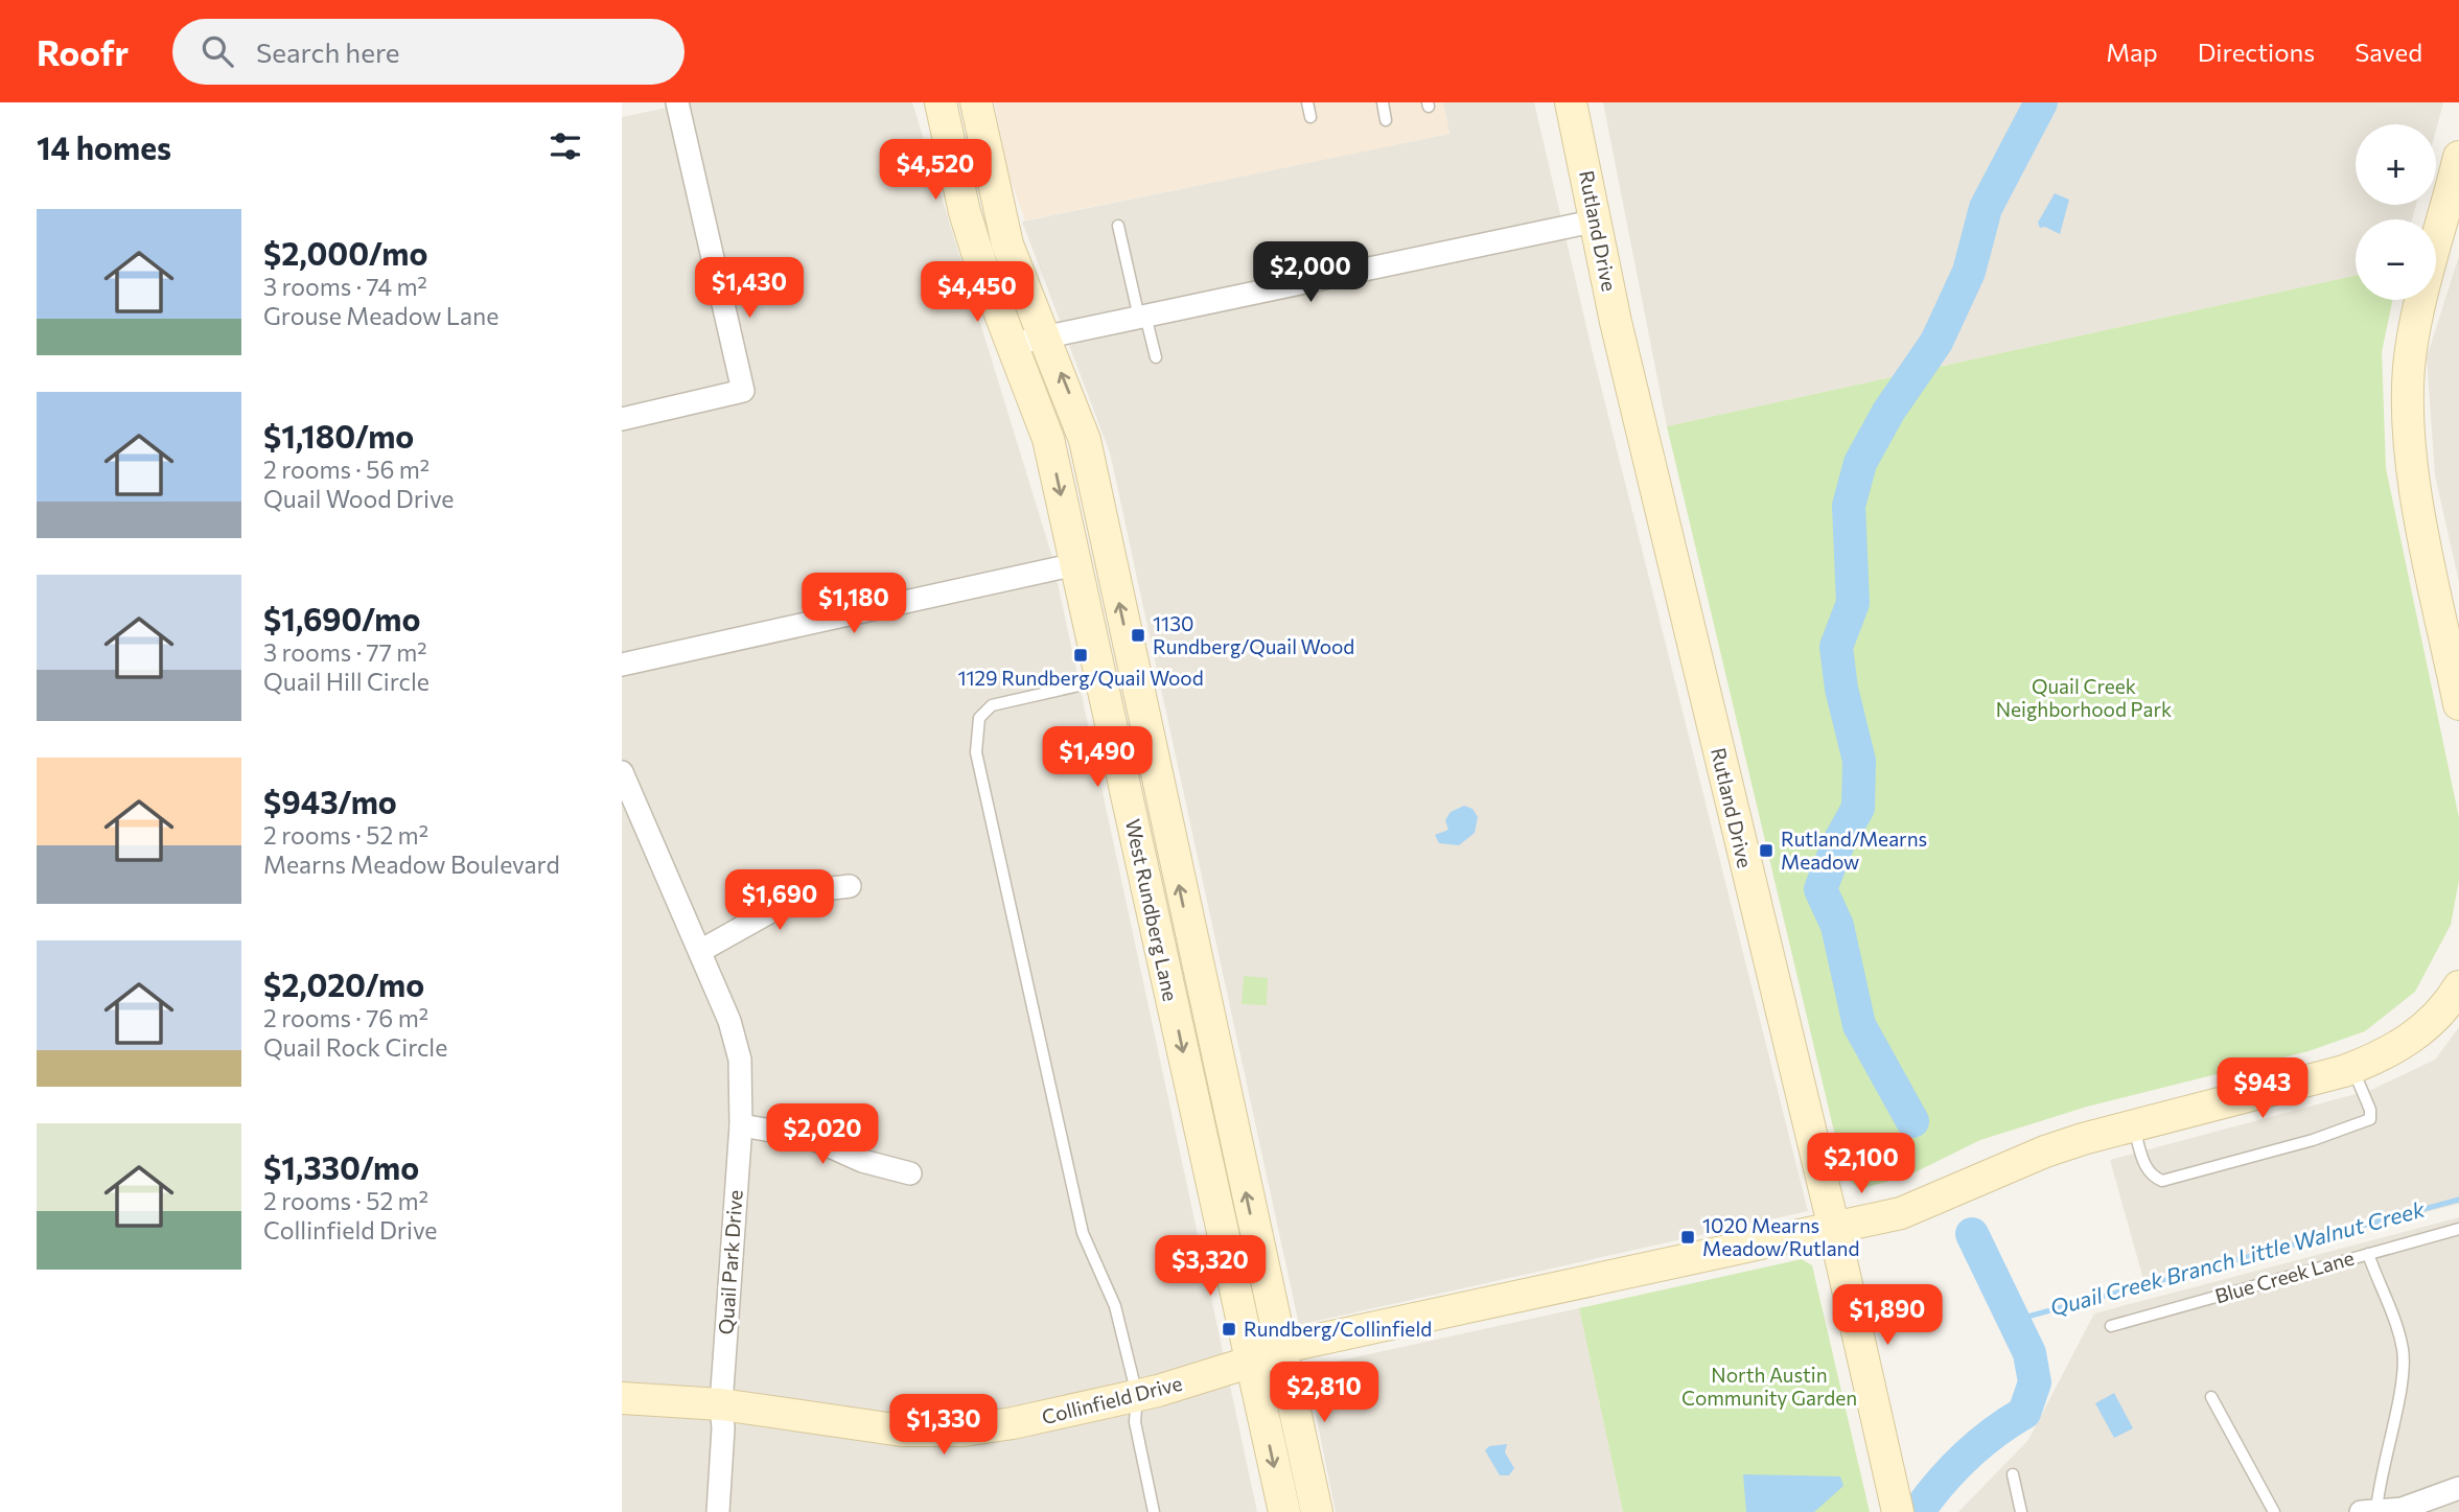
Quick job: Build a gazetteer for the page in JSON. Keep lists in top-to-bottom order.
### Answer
{
  "streets": {
    "street": [
      "Rutland Drive",
      "West Rundberg Lane",
      "Quail Park Drive",
      "Collinfield Drive"
    ],
    "lane": ["Blue Creek Lane"]
  },
  "crossings": [
    ["Rutland Drive", "Collinfield Drive"],
    ["West Rundberg Lane", "Collinfield Drive"],
    ["Quail Park Drive", "Collinfield Drive"]
  ],
  "water": ["Quail Creek Branch Little Walnut Creek"],
  "parks": ["Quail Creek Neighborhood Park", "North Austin Community Garden"],
  "places": {
    "transit": [
      "1130 Rundberg/Quail Wood",
      "1129 Rundberg/Quail Wood",
      "Rutland/Mearns Meadow",
      "1020 Mearns Meadow/Rutland",
      "Rundberg/Collinfield"
    ]
  },
  "page": {
    "header": "Roofr",
    "search": "Search here",
    "nav": ["Map", "Directions", "Saved"],
    "heading": "14 homes",
    "map_buttons": ["+", "−"],
    "price": [
      "$4,520",
      "$2,000",
      "$1,430",
      "$4,450",
      "$1,180",
      "$1,490",
      "$1,690",
      "$943",
      "$2,020",
      "$2,100",
      "$3,320",
      "$1,890",
      "$2,810",
      "$1,330"
    ],
    "list": [
      {
        "name": "$2,000/mo",
        "note": "3 rooms · 74 m² · Grouse Meadow Lane"
      },
      {
        "name": "$1,180/mo",
        "note": "2 rooms · 56 m² · Quail Wood Drive"
      },
      {
        "name": "$1,690/mo",
        "note": "3 rooms · 77 m² · Quail Hill Circle"
      },
      {
        "name": "$943/mo",
        "note": "2 rooms · 52 m² · Mearns Meadow Boulevard"
      },
      {
        "name": "$2,020/mo",
        "note": "2 rooms · 76 m² · Quail Rock Circle"
      },
      {
        "name": "$1,330/mo",
        "note": "2 rooms · 52 m² · Collinfield Drive"
      }
    ]
  }
}
